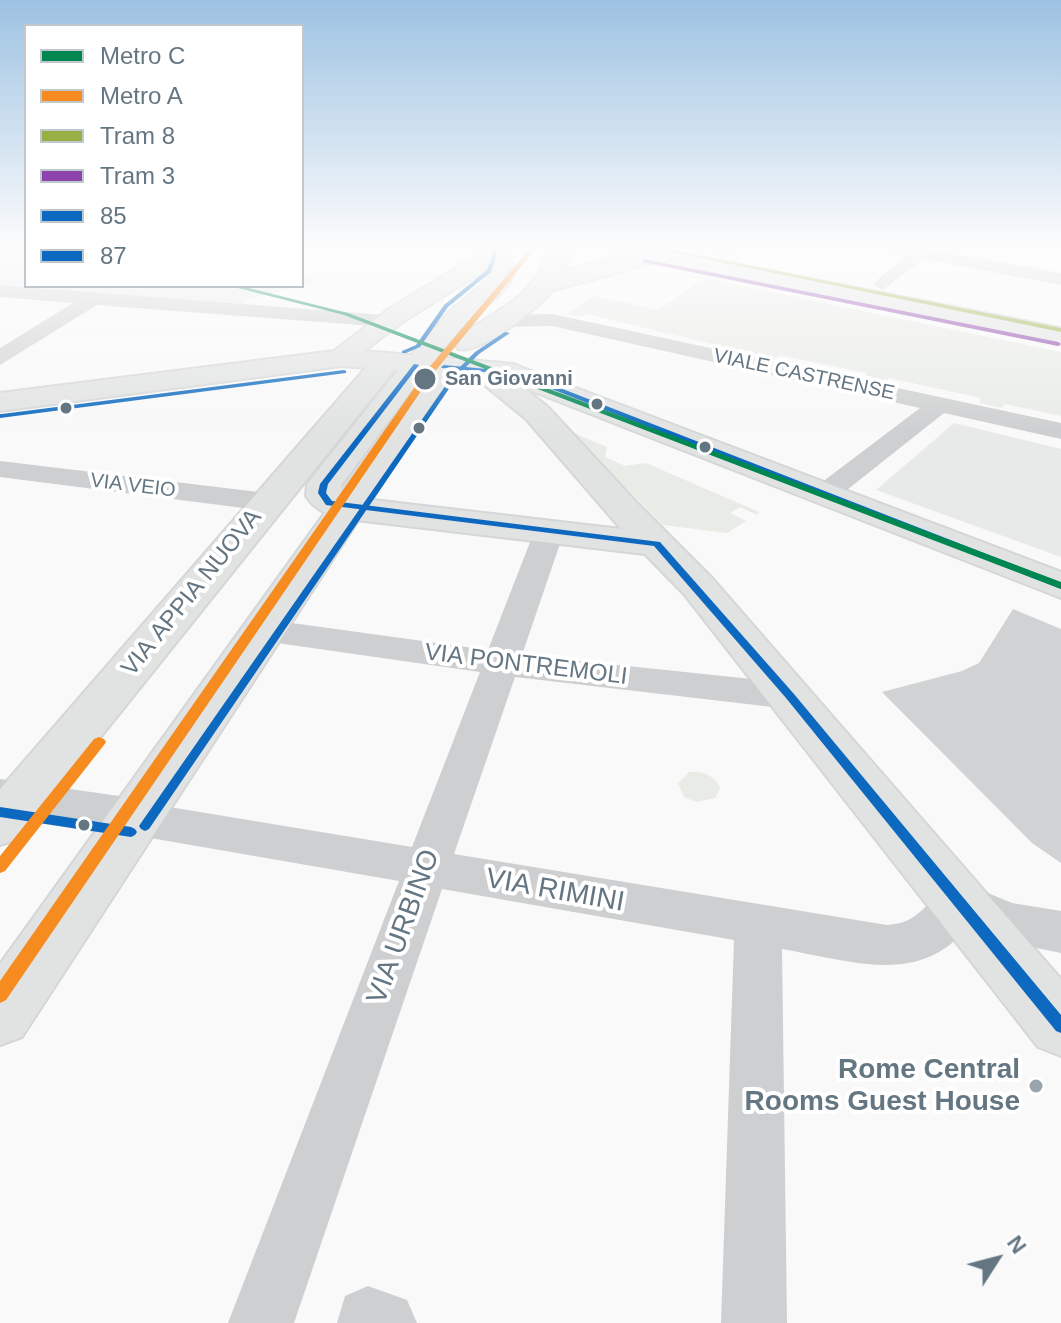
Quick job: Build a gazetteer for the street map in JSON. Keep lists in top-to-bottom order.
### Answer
{
  "streets": {
    "main road": ["VIA APPIA NUOVA"],
    "street": [
      "VIALE CASTRENSE",
      "VIA VEIO",
      "VIA PONTREMOLI",
      "VIA RIMINI",
      "VIA URBINO"
    ]
  },
  "crossings": [
    ["VIA VEIO", "VIA APPIA NUOVA"],
    ["VIA APPIA NUOVA", "VIA RIMINI"],
    ["VIA PONTREMOLI", "VIA URBINO"],
    ["VIA RIMINI", "VIA URBINO"]
  ],
  "places": ["San Giovanni", "Rome Central Rooms Guest House"],
  "lines": [
    "metro line C",
    "metro line A",
    "tram line 8",
    "tram line 3",
    "transit line 85",
    "transit line 87"
  ],
  "legend": [
    "Metro C",
    "Metro A",
    "Tram 8",
    "Tram 3",
    "85",
    "87"
  ],
  "north": "top right"
}
